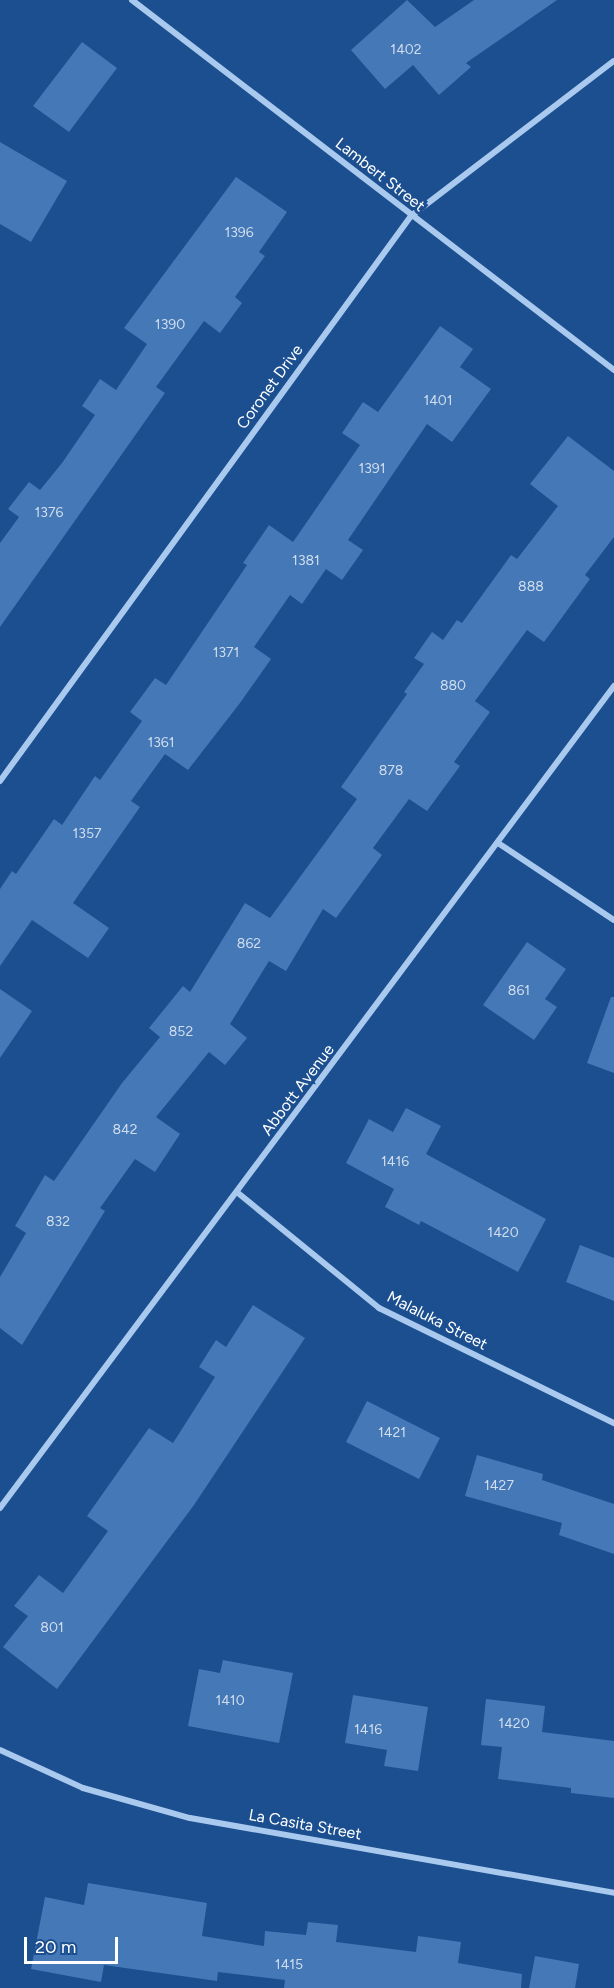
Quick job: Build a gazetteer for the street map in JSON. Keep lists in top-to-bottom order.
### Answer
{
  "streets": {
    "street": [
      "Lambert Street",
      "Coronet Drive",
      "Abbott Avenue",
      "Malaluka Street",
      "La Casita Street"
    ]
  },
  "crossings": [
    ["Lambert Street", "Coronet Drive"],
    ["Abbott Avenue", "Malaluka Street"]
  ],
  "house_numbers": [
    "1402",
    "1396",
    "1390",
    "1401",
    "1391",
    "1376",
    "1381",
    "888",
    "1371",
    "880",
    "1361",
    "878",
    "1357",
    "862",
    "861",
    "852",
    "842",
    "1416",
    "832",
    "1420",
    "1421",
    "1427",
    "801",
    "1410",
    "1420",
    "1416",
    "1415"
  ],
  "scale_bar": "20 m"
}
